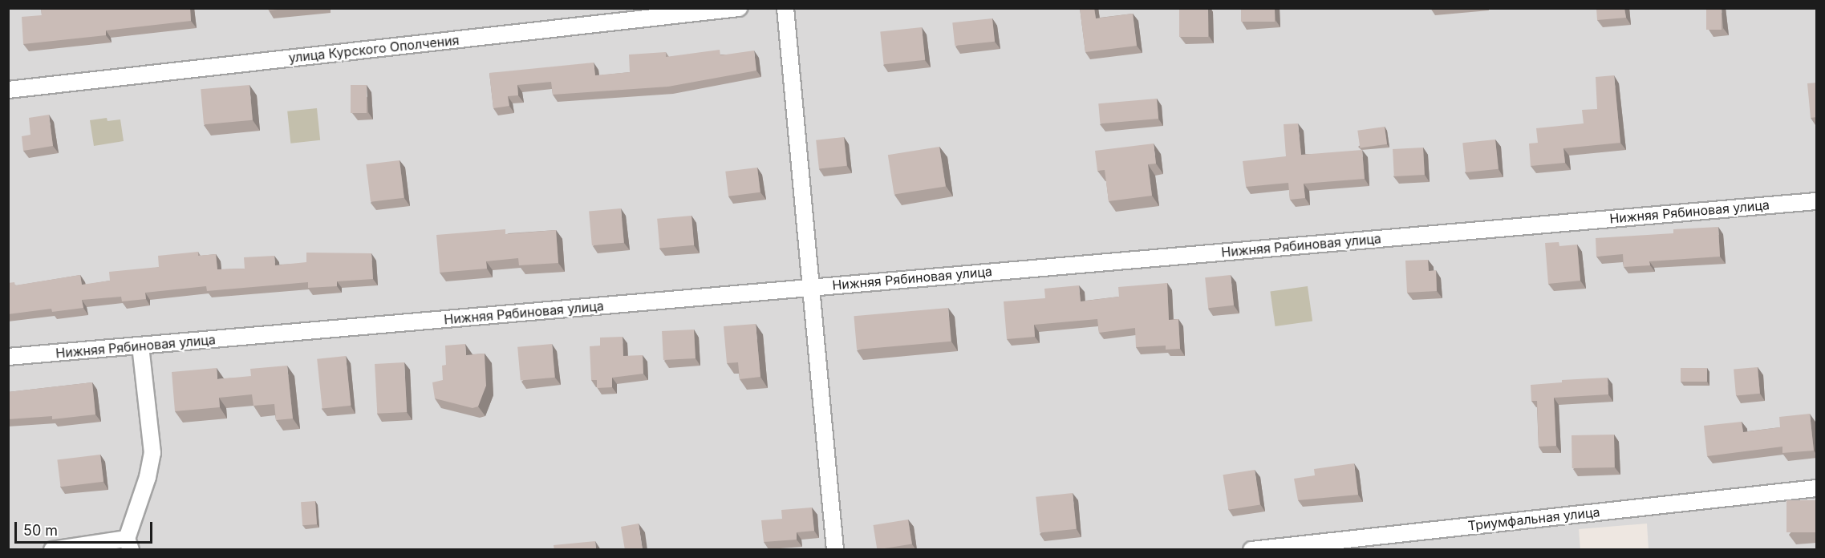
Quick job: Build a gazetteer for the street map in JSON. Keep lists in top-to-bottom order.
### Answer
{
  "streets": {
    "street": ["улица Курского Ополчения", "Нижняя Рябиновая улица", "Триумфальная улица"]
  },
  "scale_bar": "50 m"
}
